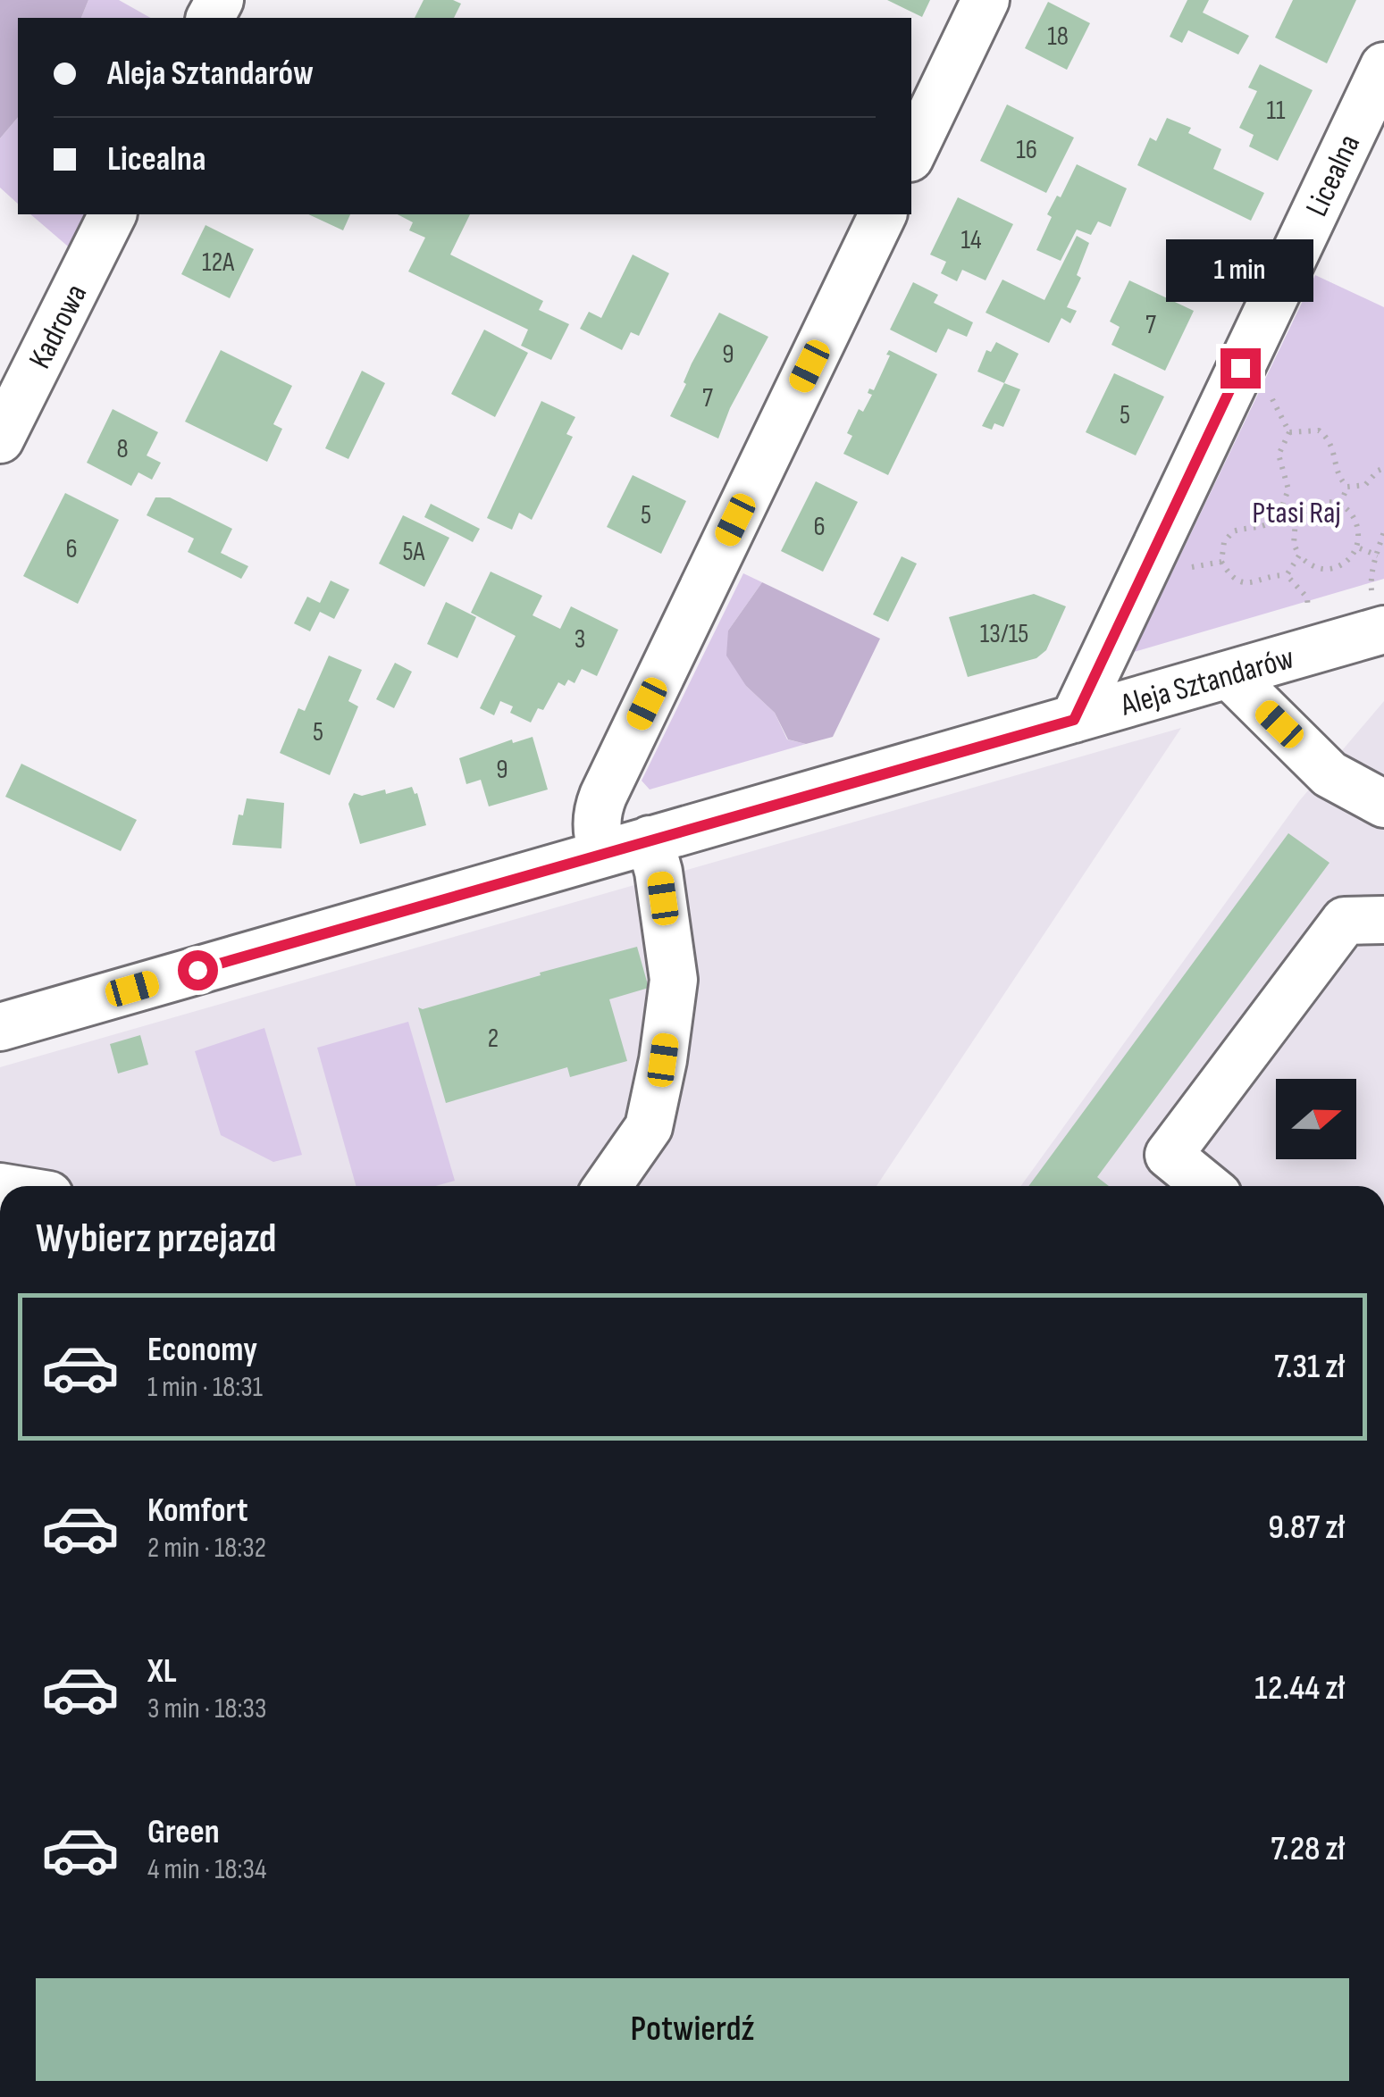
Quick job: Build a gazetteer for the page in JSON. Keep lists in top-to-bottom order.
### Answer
{
  "streets": {
    "street": ["Licealna", "Kadrowa", "Aleja Sztandarów"]
  },
  "crossings": [
    ["Licealna", "Aleja Sztandarów"]
  ],
  "parks": ["Ptasi Raj"],
  "house_numbers": [
    "18",
    "11",
    "16",
    "14",
    "12A",
    "7",
    "9",
    "7",
    "5",
    "8",
    "5",
    "6",
    "6",
    "5A",
    "13/15",
    "3",
    "5",
    "9",
    "2"
  ],
  "north": "right",
  "page": {
    "banner": ["Aleja Sztandarów", "Licealna"],
    "bubble": "1 min",
    "heading": "Wybierz przejazd",
    "list": [
      {
        "name": "Economy",
        "note": "1 min · 18:31",
        "value": "7.31 zł"
      },
      {
        "name": "Komfort",
        "note": "2 min · 18:32",
        "value": "9.87 zł"
      },
      {
        "name": "XL",
        "note": "3 min · 18:33",
        "value": "12.44 zł"
      },
      {
        "name": "Green",
        "note": "4 min · 18:34",
        "value": "7.28 zł"
      }
    ],
    "buttons": "Potwierdź"
  }
}
